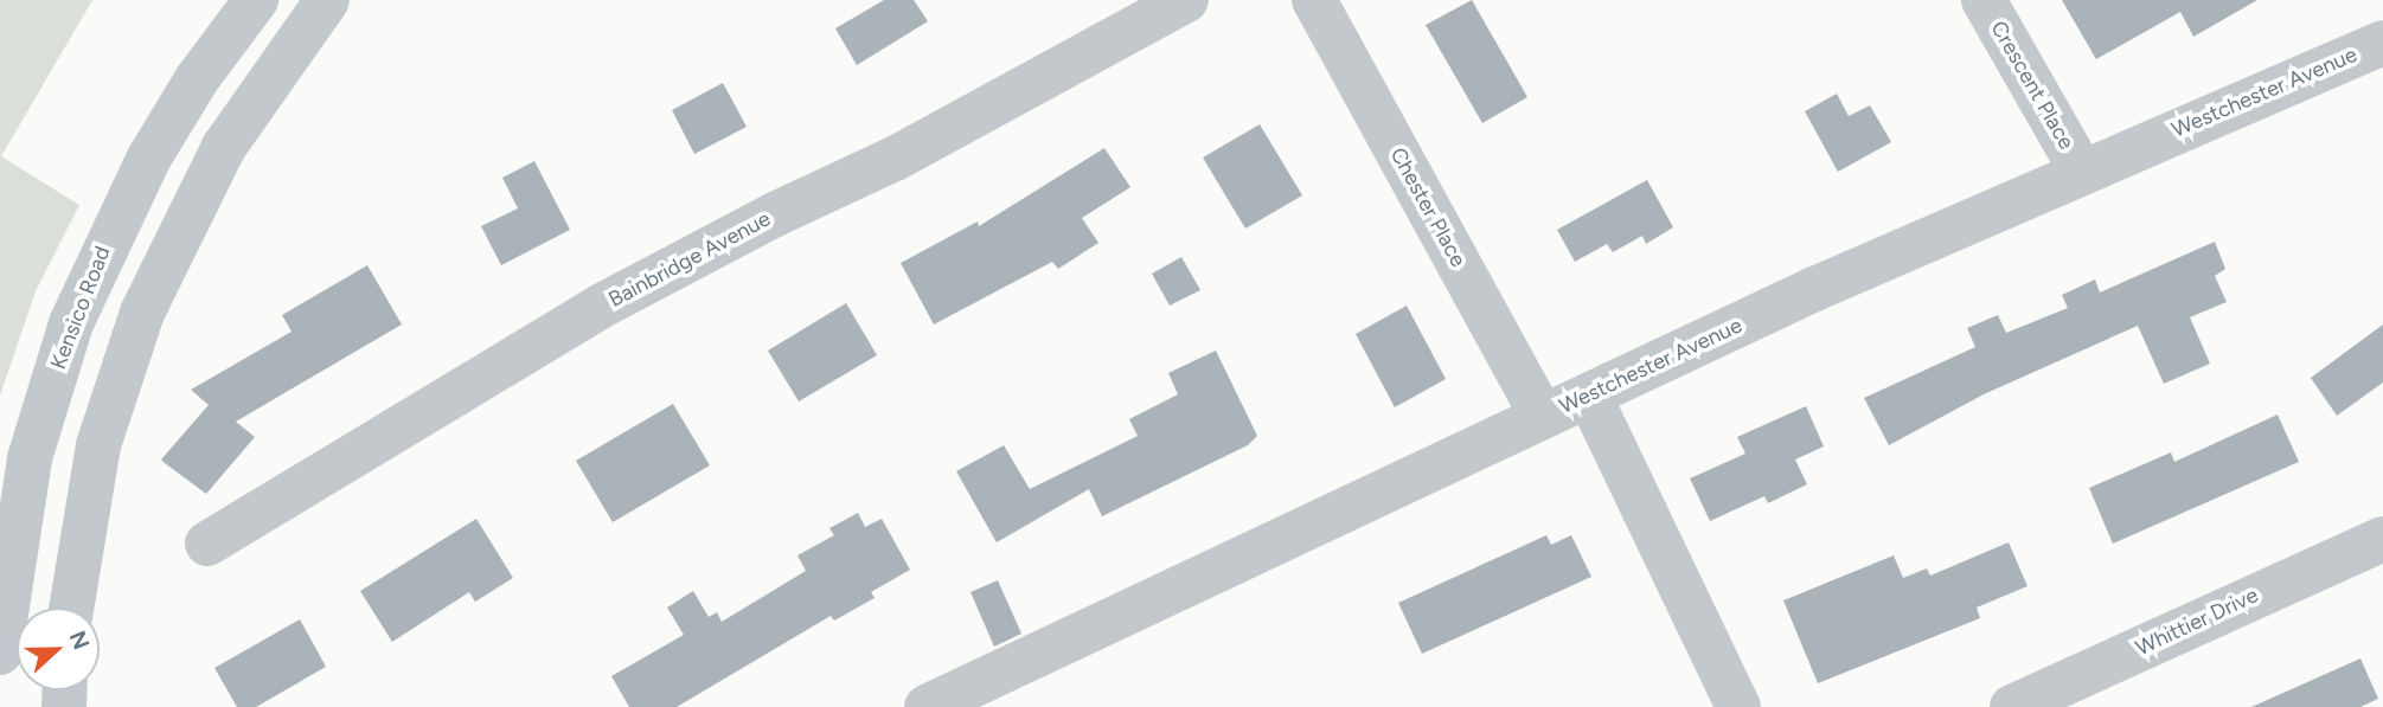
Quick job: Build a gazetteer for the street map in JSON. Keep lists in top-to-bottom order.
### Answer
{
  "streets": {
    "street": [
      "Crescent Place",
      "Westchester Avenue",
      "Chester Place",
      "Bainbridge Avenue",
      "Kensico Road",
      "Whittier Drive"
    ]
  },
  "crossings": [
    ["Crescent Place", "Westchester Avenue"],
    ["Westchester Avenue", "Chester Place"]
  ],
  "north": "right"
}
